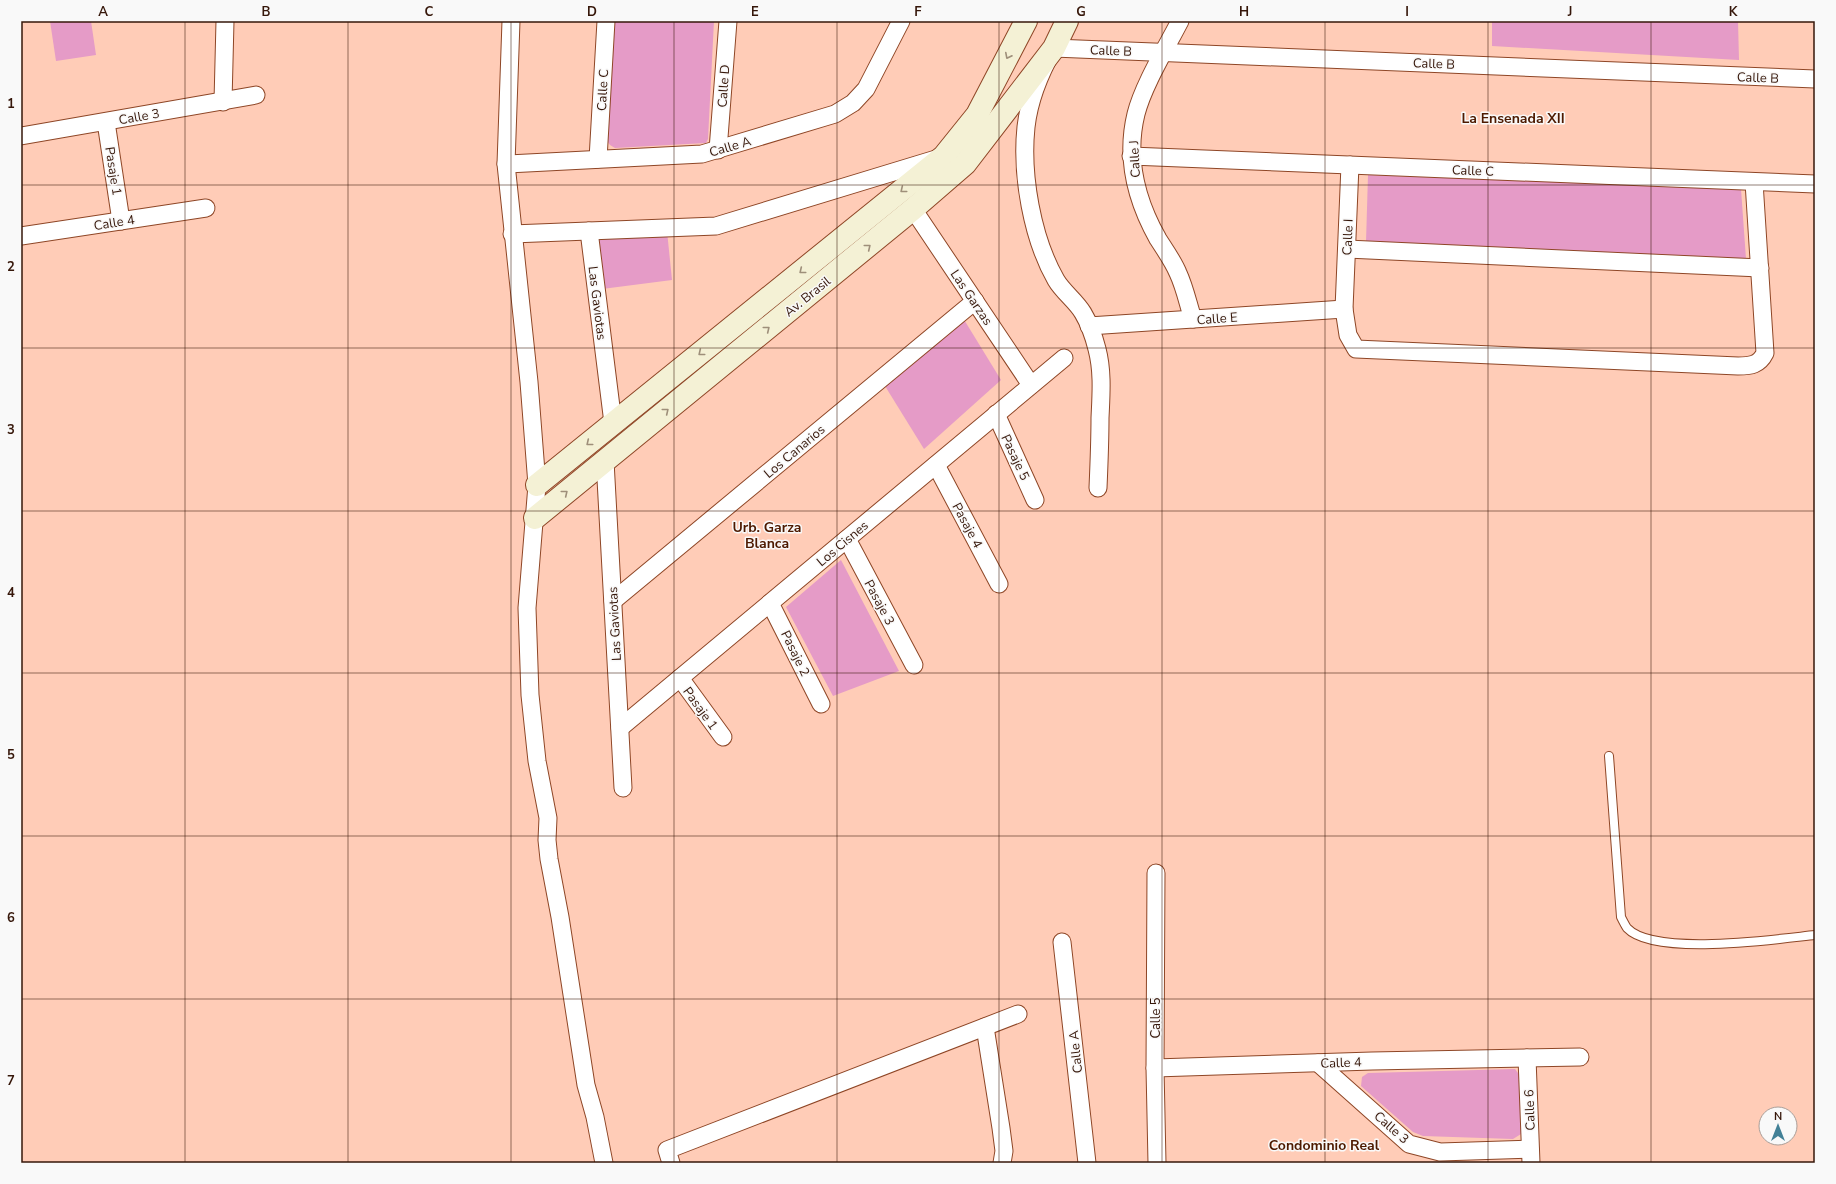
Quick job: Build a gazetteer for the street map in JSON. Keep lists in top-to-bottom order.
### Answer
{
  "streets": {
    "street": [
      "Calle B",
      "Calle D",
      "Calle C",
      "Calle 3",
      "Calle A",
      "Calle J",
      "Pasaje 1",
      "Calle 4",
      "Calle I",
      "Av. Brasil",
      "Las Garzas",
      "Las Gaviotas",
      "Calle E",
      "Los Canarios",
      "Pasaje 5",
      "Pasaje 4",
      "Los Cisnes",
      "Pasaje 3",
      "Pasaje 2",
      "Calle 5",
      "Calle 6"
    ]
  },
  "crossings": [
    ["Calle B", "Calle J"],
    ["Calle B", "Av. Brasil"],
    ["Calle D", "Calle A"],
    ["Calle C", "Calle A"],
    ["Calle C", "Calle J"],
    ["Calle C", "Calle I"],
    ["Calle 3", "Pasaje 1"],
    ["Calle 3", "Calle 4"],
    ["Calle 3", "Calle 6"],
    ["Calle J", "Calle E"],
    ["Pasaje 1", "Calle 4"],
    ["Pasaje 1", "Los Cisnes"],
    ["Calle 4", "Calle 5"],
    ["Calle 4", "Calle 6"],
    ["Calle I", "Calle E"],
    ["Av. Brasil", "Las Garzas"],
    ["Av. Brasil", "Las Gaviotas"],
    ["Las Garzas", "Los Canarios"],
    ["Las Garzas", "Los Cisnes"],
    ["Las Gaviotas", "Los Canarios"],
    ["Las Gaviotas", "Los Cisnes"],
    ["Pasaje 5", "Los Cisnes"],
    ["Pasaje 4", "Los Cisnes"],
    ["Los Cisnes", "Pasaje 3"],
    ["Los Cisnes", "Pasaje 2"]
  ],
  "districts": ["La Ensenada XII", "Urb. Garza Blanca", "Condominio Real"],
  "north": "top",
  "grid": {
    "columns": [
      "A",
      "B",
      "C",
      "D",
      "E",
      "F",
      "G",
      "H",
      "I",
      "J",
      "K"
    ],
    "rows": [
      "1",
      "2",
      "3",
      "4",
      "5",
      "6",
      "7"
    ]
  }
}
